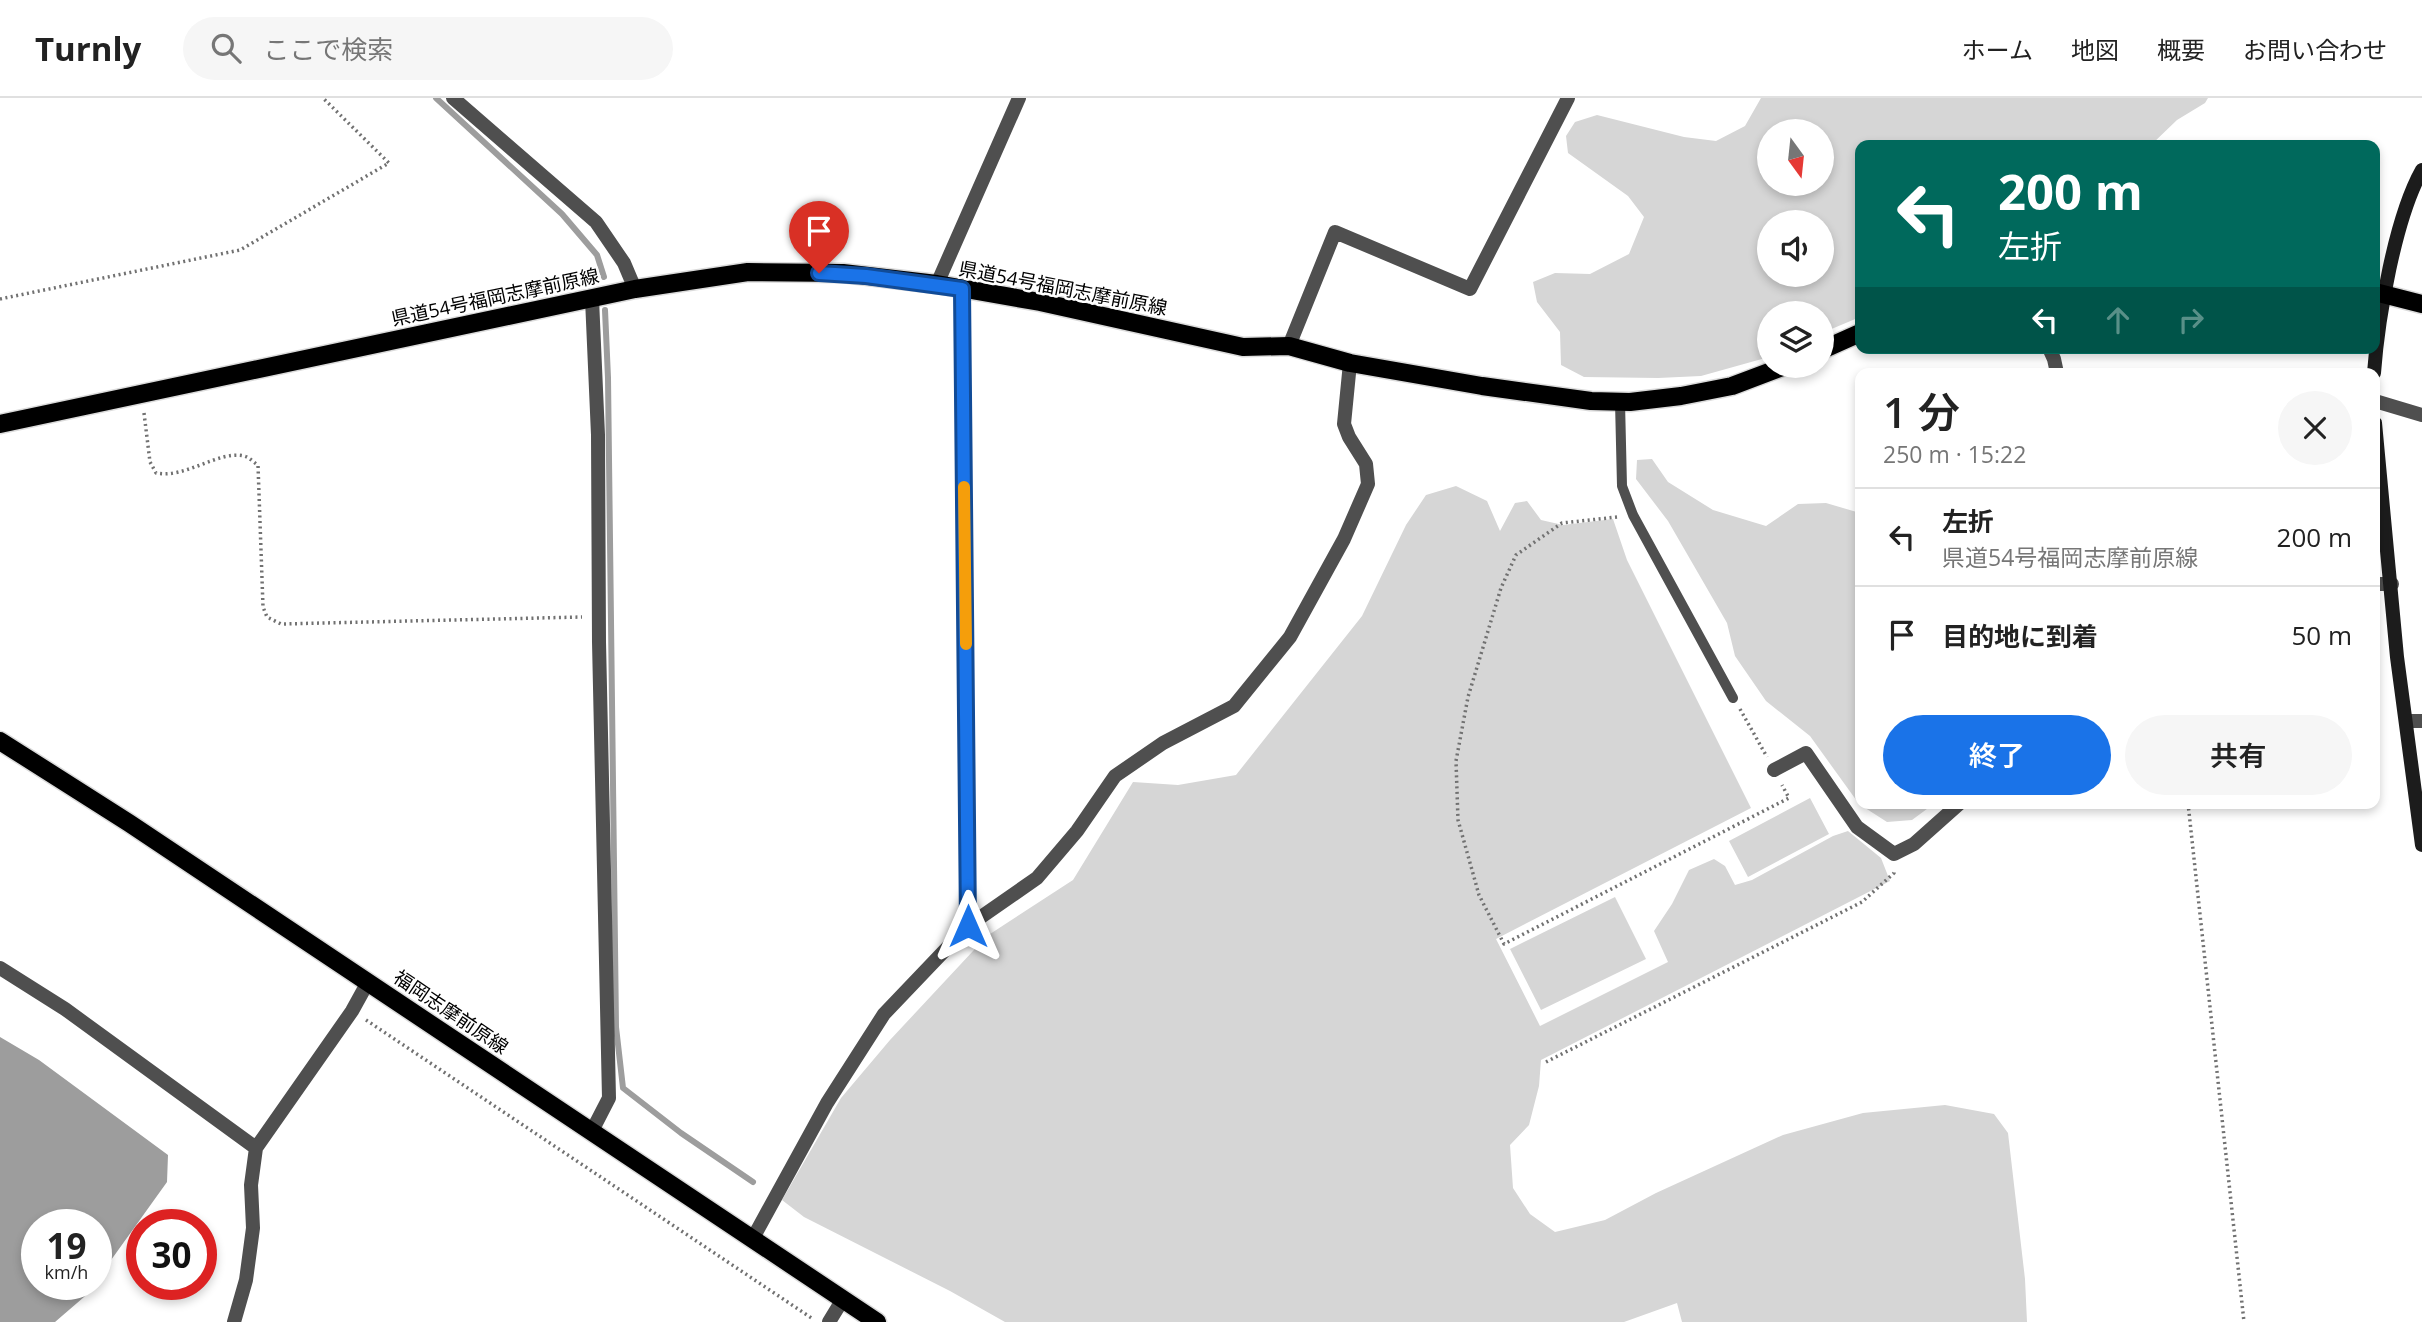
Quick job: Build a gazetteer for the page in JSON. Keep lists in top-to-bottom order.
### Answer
{
  "streets": {
    "main road": ["県道54号福岡志摩前原線", "福岡志摩前原線"]
  },
  "north": "bottom",
  "page": {
    "header": "Turnly",
    "search": "ここで検索",
    "nav": [
      "ホーム",
      "地図",
      "概要",
      "お問い合わせ"
    ],
    "turn": ["200 m", "左折"],
    "heading": ["1 分", "250 m · 15:22"],
    "list": [
      {
        "name": "左折",
        "note": "県道54号福岡志摩前原線",
        "value": "200 m"
      },
      {
        "name": "目的地に到着",
        "value": "50 m"
      }
    ],
    "buttons": ["終了", "共有"],
    "speed": "19 km/h",
    "limit": "30"
  }
}
